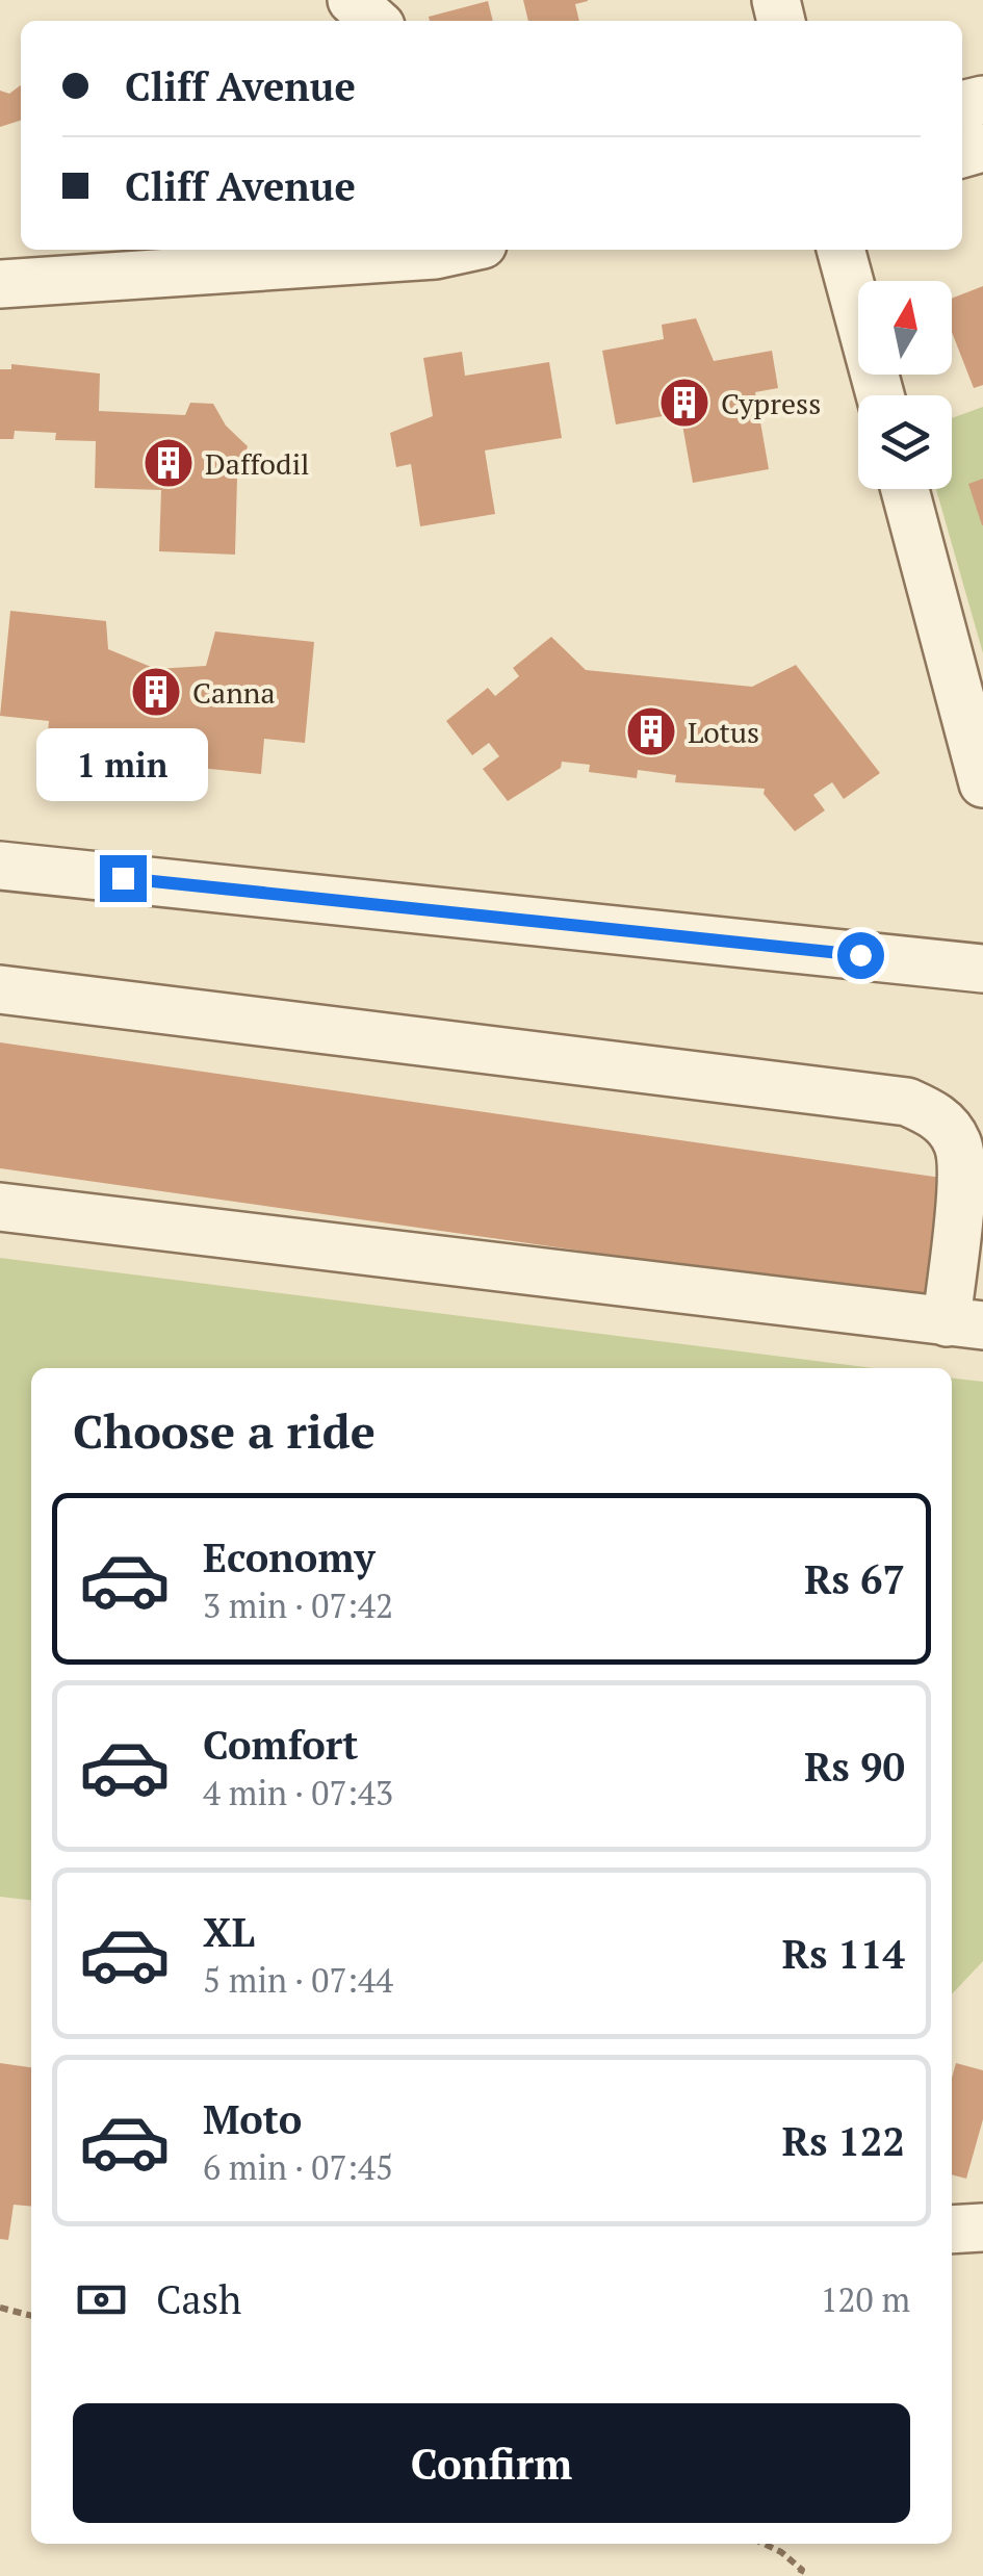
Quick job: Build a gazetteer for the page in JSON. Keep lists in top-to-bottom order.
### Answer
{
  "places": {
    "building": [
      "Cypress",
      "Daffodil",
      "Canna",
      "Lotus"
    ]
  },
  "north": "top",
  "page": {
    "banner": ["Cliff Avenue", "Cliff Avenue"],
    "bubble": "1 min",
    "heading": "Choose a ride",
    "list": [
      {
        "name": "Economy",
        "note": "3 min · 07:42",
        "value": "Rs 67"
      },
      {
        "name": "Comfort",
        "note": "4 min · 07:43",
        "value": "Rs 90"
      },
      {
        "name": "XL",
        "note": "5 min · 07:44",
        "value": "Rs 114"
      },
      {
        "name": "Moto",
        "note": "6 min · 07:45",
        "value": "Rs 122"
      }
    ],
    "pay": ["Cash", "120 m"],
    "buttons": "Confirm"
  }
}
